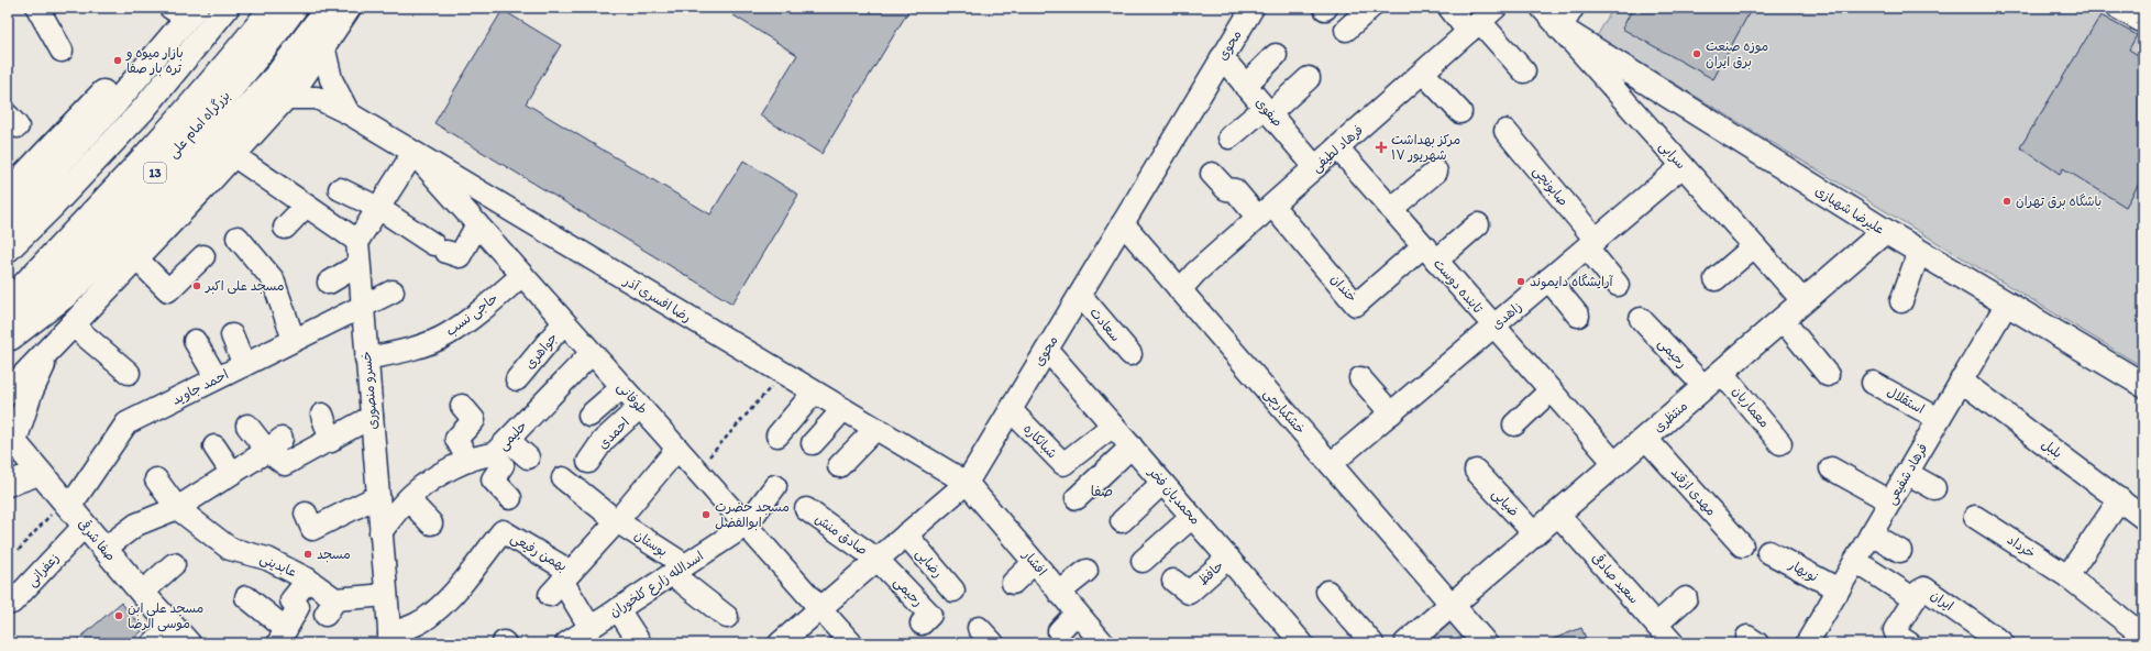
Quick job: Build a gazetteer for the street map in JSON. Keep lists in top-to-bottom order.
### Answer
{
  "streets": {
    "main road": [
      "بزرگراه امام علی",
      "13",
      "علیرضا شهبازی",
      "خشکبارچی",
      "منتظری",
      "صفا شرقی"
    ],
    "street": [
      "محوی",
      "صفوی",
      "فرهاد لطیفی",
      "سرابی",
      "صابونچی",
      "تابنده دوست",
      "خندان",
      "رضا افسری آذر",
      "حاجی نسب",
      "زاهدی",
      "سعادت",
      "جواهری",
      "رحیمی",
      "احمد جاوید",
      "خسرو منصوری",
      "طوفانی",
      "استقلال",
      "معماریان",
      "احمدی",
      "حلیمی",
      "شبانکاره",
      "بلبل",
      "فرهاد شفیعی",
      "مهدی ازقند",
      "محمدیان فخر",
      "ضیایی",
      "صادق منش",
      "بوستان",
      "خرداد",
      "بهمن رفیعی",
      "رضایی",
      "افشار",
      "عابدینی",
      "زعفرانی",
      "نوبهار",
      "حافظ",
      "سعید صادقی",
      "اسدالله زارع کلخوران",
      "ایران"
    ]
  },
  "crossings": [
    ["محوی", "صفوی"],
    ["محوی", "رضا افسری آذر"],
    ["محوی", "سعادت"],
    ["محوی", "رحیمی"],
    ["محوی", "طوفانی"],
    ["محوی", "خشکبارچی"],
    ["محوی", "شبانکاره"],
    ["محوی", "محمدیان فخر"],
    ["محوی", "صادق منش"],
    ["محوی", "رضایی"],
    ["محوی", "افشار"],
    ["صفوی", "فرهاد لطیفی"],
    ["فرهاد لطیفی", "تابنده دوست"],
    ["فرهاد لطیفی", "خندان"],
    ["فرهاد لطیفی", "خشکبارچی"],
    ["سرابی", "علیرضا شهبازی"],
    ["سرابی", "زاهدی"],
    ["سرابی", "منتظری"],
    ["صابونچی", "زاهدی"],
    ["علیرضا شهبازی", "منتظری"],
    ["علیرضا شهبازی", "فرهاد شفیعی"],
    ["تابنده دوست", "خندان"],
    ["تابنده دوست", "زاهدی"],
    ["تابنده دوست", "منتظری"],
    ["رضا افسری آذر", "طوفانی"],
    ["رضا افسری آذر", "افشار"],
    ["حاجی نسب", "خسرو منصوری"],
    ["حاجی نسب", "طوفانی"],
    ["زاهدی", "خشکبارچی"],
    ["جواهری", "طوفانی"],
    ["رحیمی", "معماریان"],
    ["رحیمی", "منتظری"],
    ["رحیمی", "صادق منش"],
    ["رحیمی", "رضایی"],
    ["احمد جاوید", "خسرو منصوری"],
    ["احمد جاوید", "صفا شرقی"],
    ["احمد جاوید", "زعفرانی"],
    ["خسرو منصوری", "حلیمی"],
    ["خسرو منصوری", "بهمن رفیعی"],
    ["خسرو منصوری", "عابدینی"],
    ["طوفانی", "احمدی"],
    ["طوفانی", "حلیمی"],
    ["طوفانی", "بهمن رفیعی"],
    ["طوفانی", "اسدالله زارع کلخوران"],
    ["استقلال", "فرهاد شفیعی"],
    ["معماریان", "منتظری"],
    ["خشکبارچی", "منتظری"],
    ["منتظری", "مهدی ازقند"],
    ["منتظری", "ضیایی"],
    ["منتظری", "سعید صادقی"],
    ["شبانکاره", "محمدیان فخر"],
    ["بلبل", "فرهاد شفیعی"],
    ["فرهاد شفیعی", "نوبهار"],
    ["محمدیان فخر", "حافظ"],
    ["صفا شرقی", "زعفرانی"],
    ["بوستان", "بهمن رفیعی"],
    ["بوستان", "اسدالله زارع کلخوران"]
  ],
  "districts": ["صفا"],
  "places": {
    "other": [
      "موزه صنعت برق ایران",
      "بازار میوه و تره بار صفا",
      "باشگاه برق تهران",
      "آرایشگاه دایموند",
      "مسجد علی اکبر",
      "مسجد حضرت ابوالفضل",
      "مسجد",
      "مسجد علی ابن موسی الرضا"
    ],
    "health": ["مرکز بهداشت ۱۷ شهریور"]
  }
}
